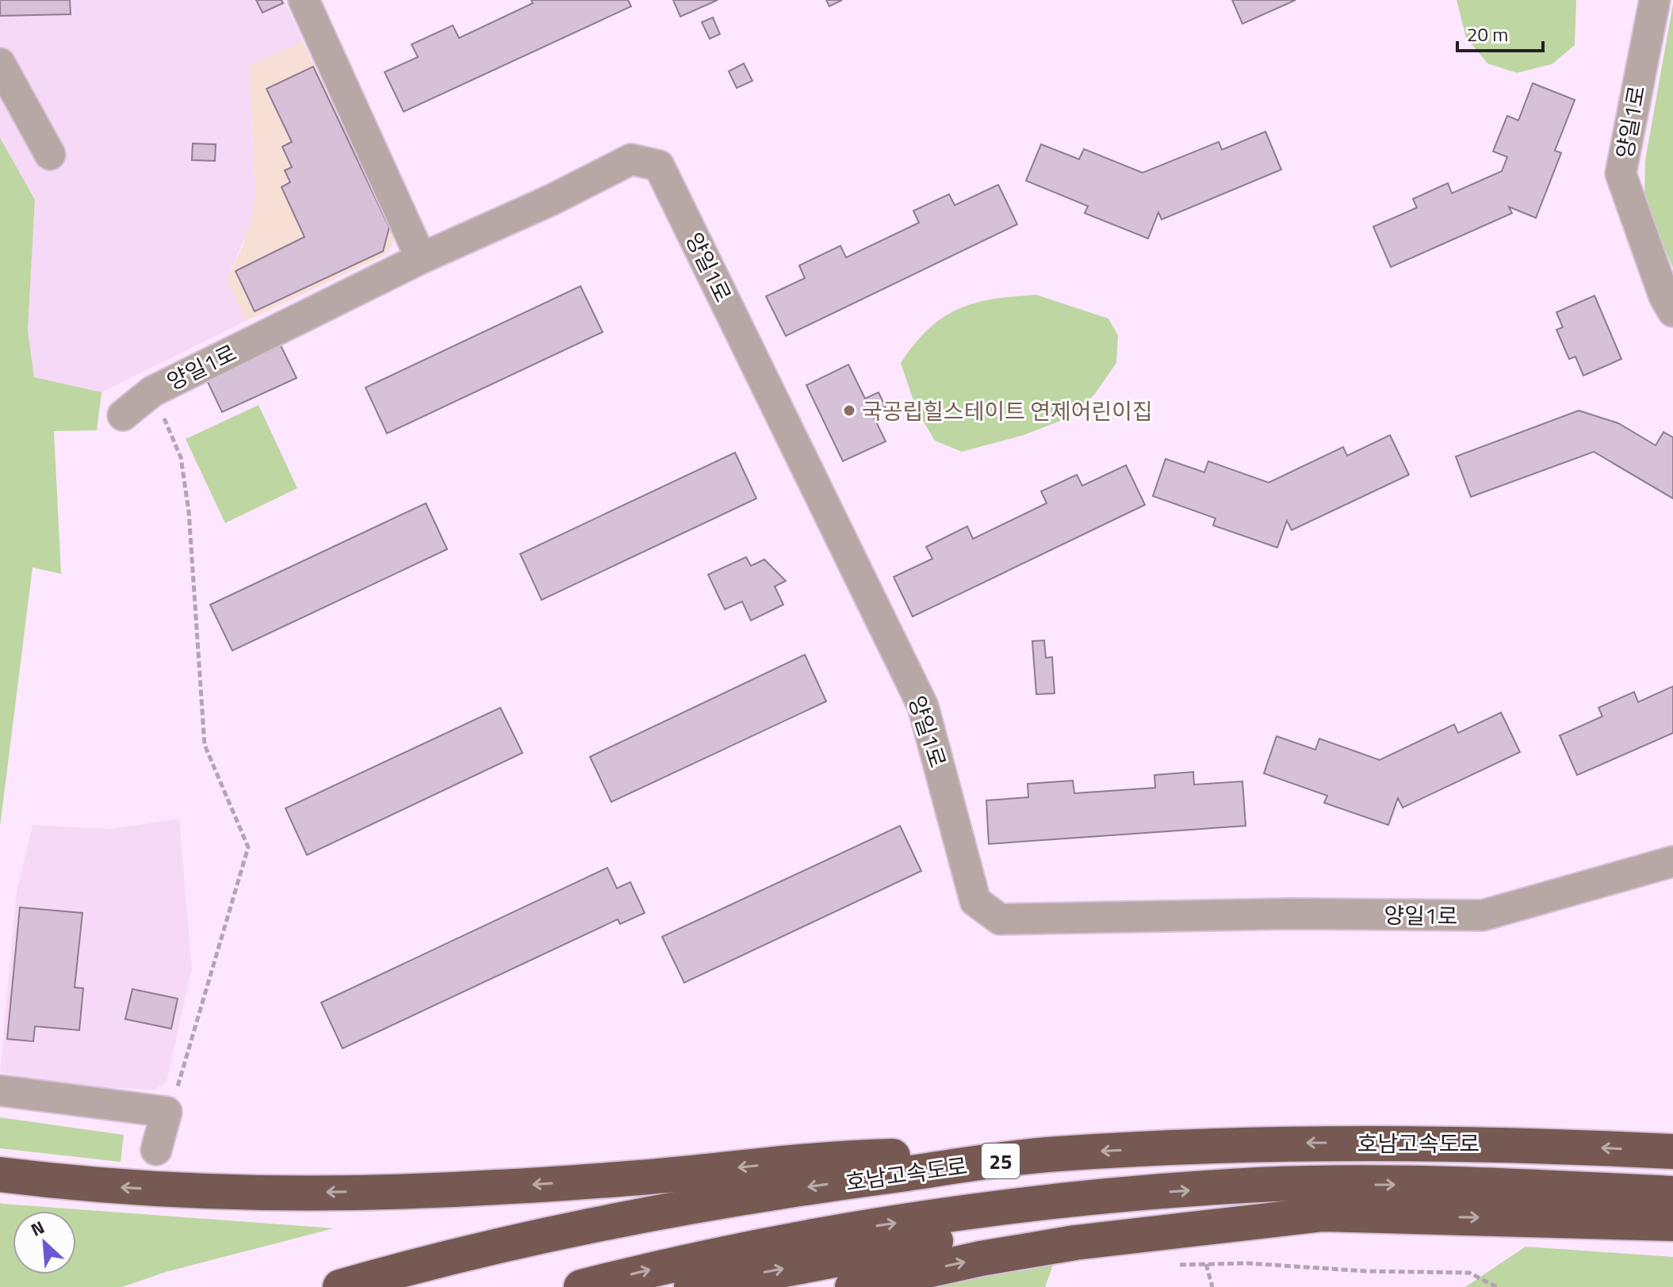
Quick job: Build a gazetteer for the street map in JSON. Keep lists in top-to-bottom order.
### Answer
{
  "streets": {
    "highway": ["호남고속도로", "25"],
    "street": ["양일1로"]
  },
  "places": ["국공립힐스테이트 연제어린이집"],
  "scale_bar": "20 m",
  "north": "top left"
}
